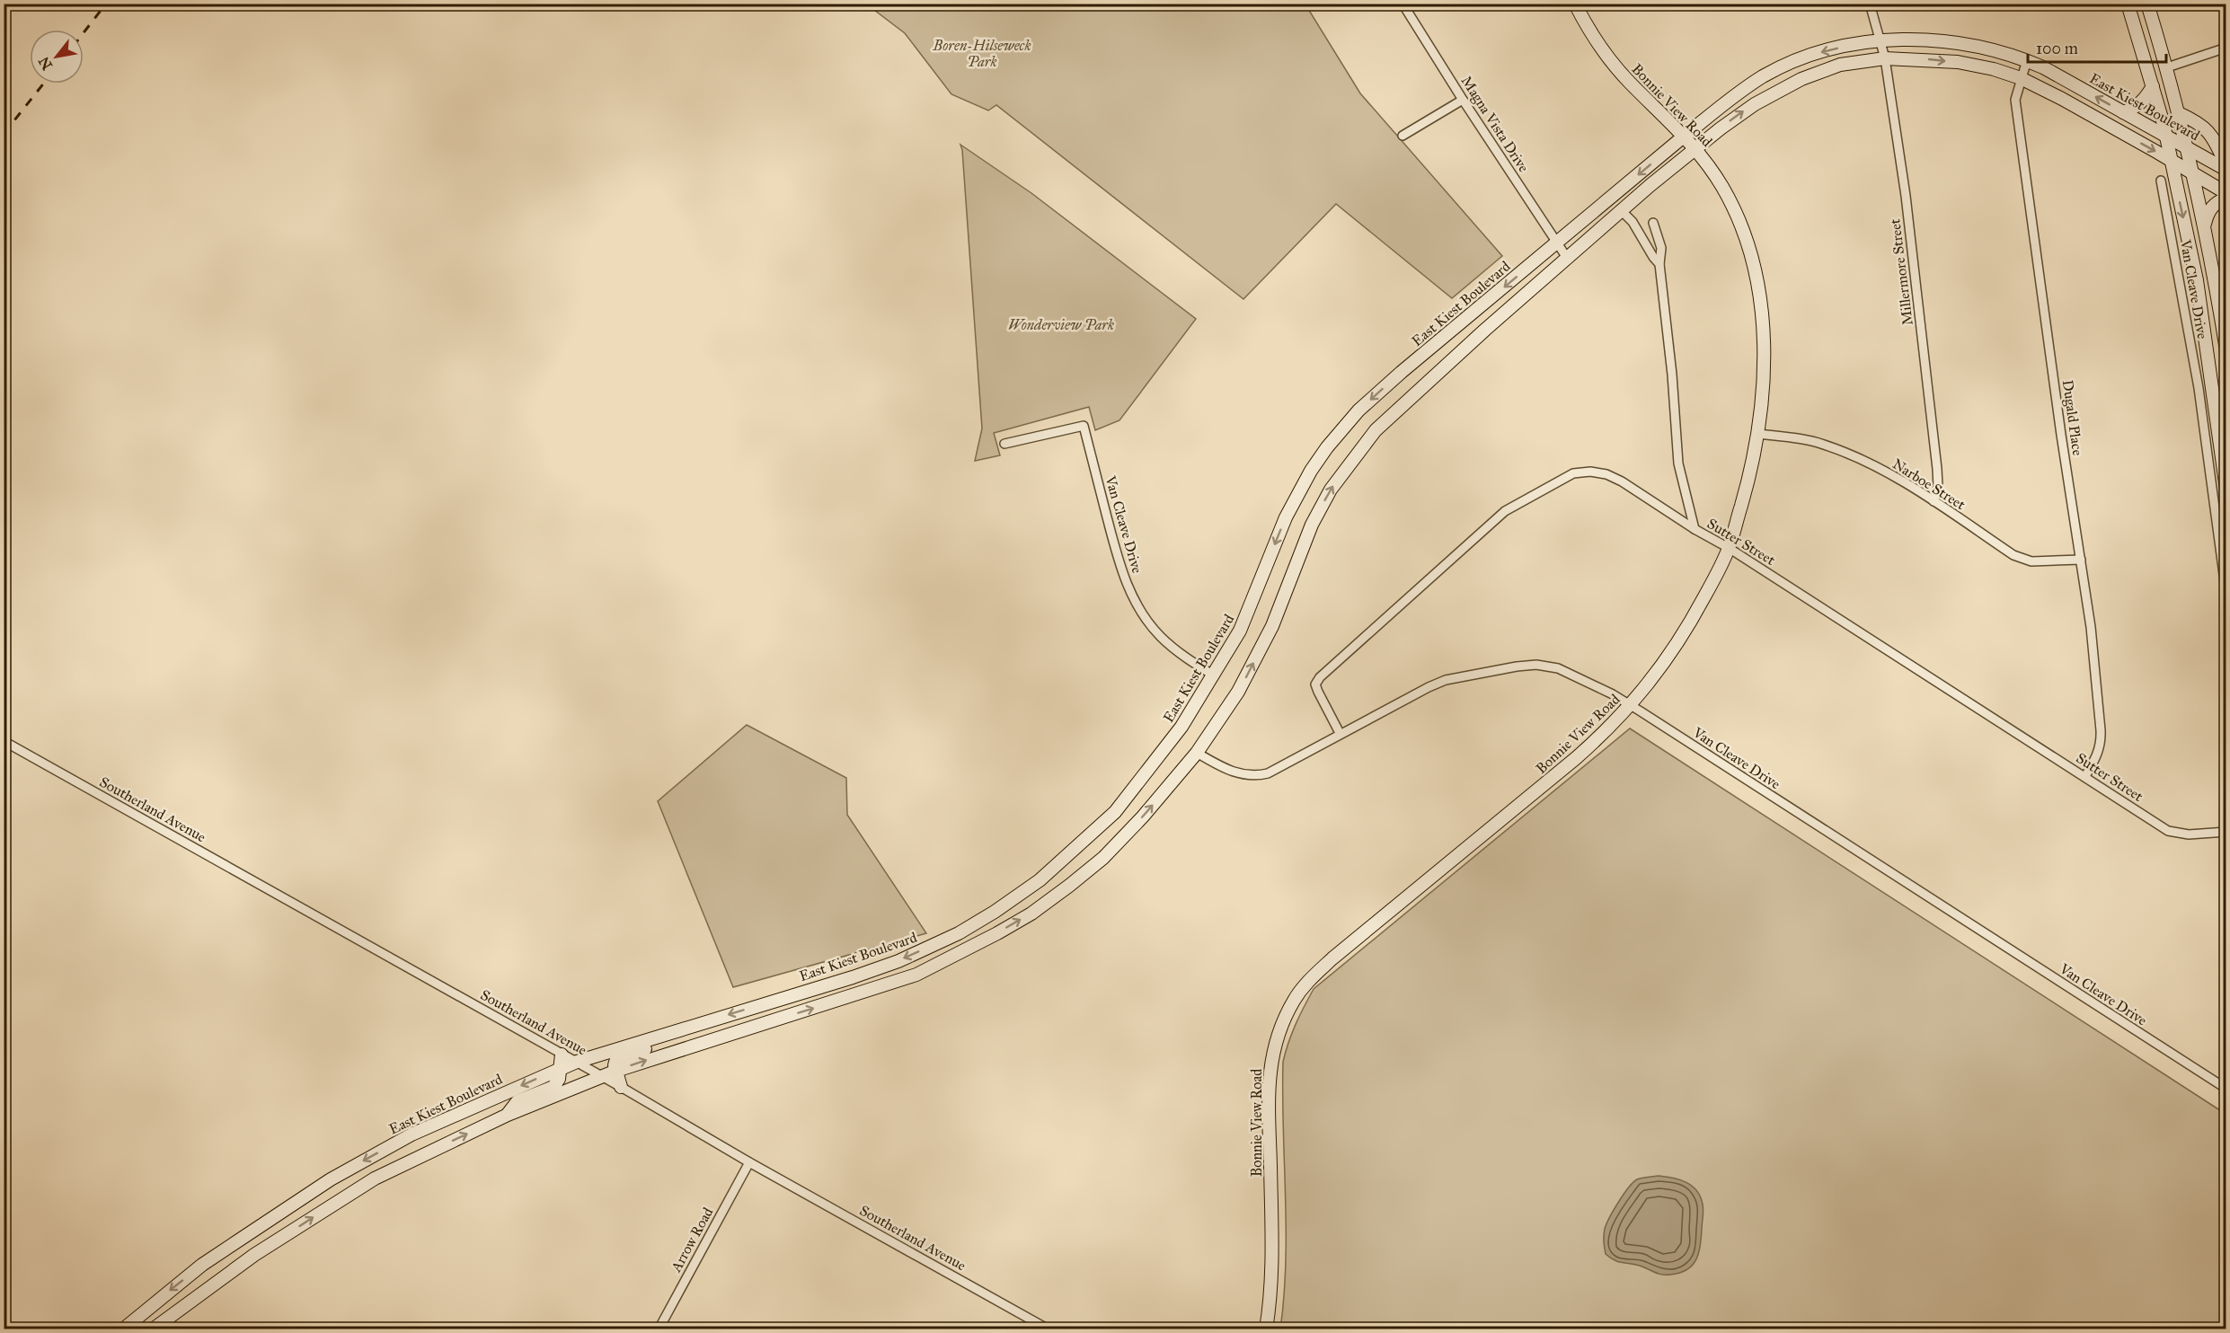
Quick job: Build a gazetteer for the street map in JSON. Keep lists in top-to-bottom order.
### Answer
{
  "streets": {
    "main road": ["Bonnie View Road", "East Kiest Boulevard"],
    "street": [
      "Magna Vista Drive",
      "Millermore Street",
      "Van Cleave Drive",
      "Dugald Place",
      "Narboe Street",
      "Sutter Street",
      "Southerland Avenue",
      "Arrow Road"
    ]
  },
  "crossings": [
    ["Bonnie View Road", "East Kiest Boulevard"],
    ["Bonnie View Road", "Van Cleave Drive"],
    ["Bonnie View Road", "Narboe Street"],
    ["Bonnie View Road", "Sutter Street"],
    ["East Kiest Boulevard", "Magna Vista Drive"],
    ["East Kiest Boulevard", "Millermore Street"],
    ["East Kiest Boulevard", "Van Cleave Drive"],
    ["East Kiest Boulevard", "Dugald Place"],
    ["East Kiest Boulevard", "Southerland Avenue"],
    ["Millermore Street", "Narboe Street"],
    ["Van Cleave Drive", "Sutter Street"],
    ["Dugald Place", "Narboe Street"],
    ["Dugald Place", "Sutter Street"],
    ["Southerland Avenue", "Arrow Road"]
  ],
  "parks": ["Boren-Hilseweck Park", "Wonderview Park"],
  "scale_bar": "100 m",
  "north": "bottom left"
}
